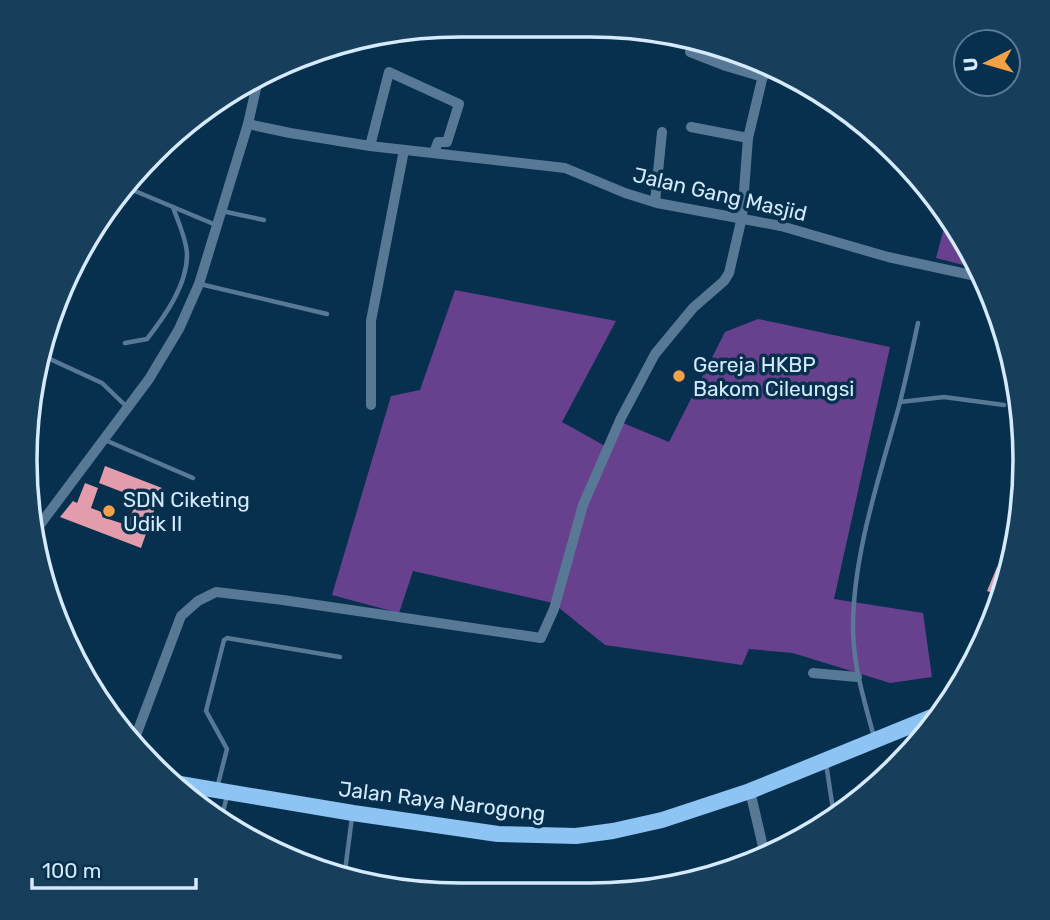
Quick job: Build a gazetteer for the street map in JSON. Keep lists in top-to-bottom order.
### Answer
{
  "streets": {
    "main road": ["Jalan Raya Narogong"],
    "street": ["Jalan Gang Masjid"]
  },
  "places": ["Gereja HKBP Bakom Cileungsi", "SDN Ciketing Udik II"],
  "scale_bar": "100 m",
  "north": "left"
}
